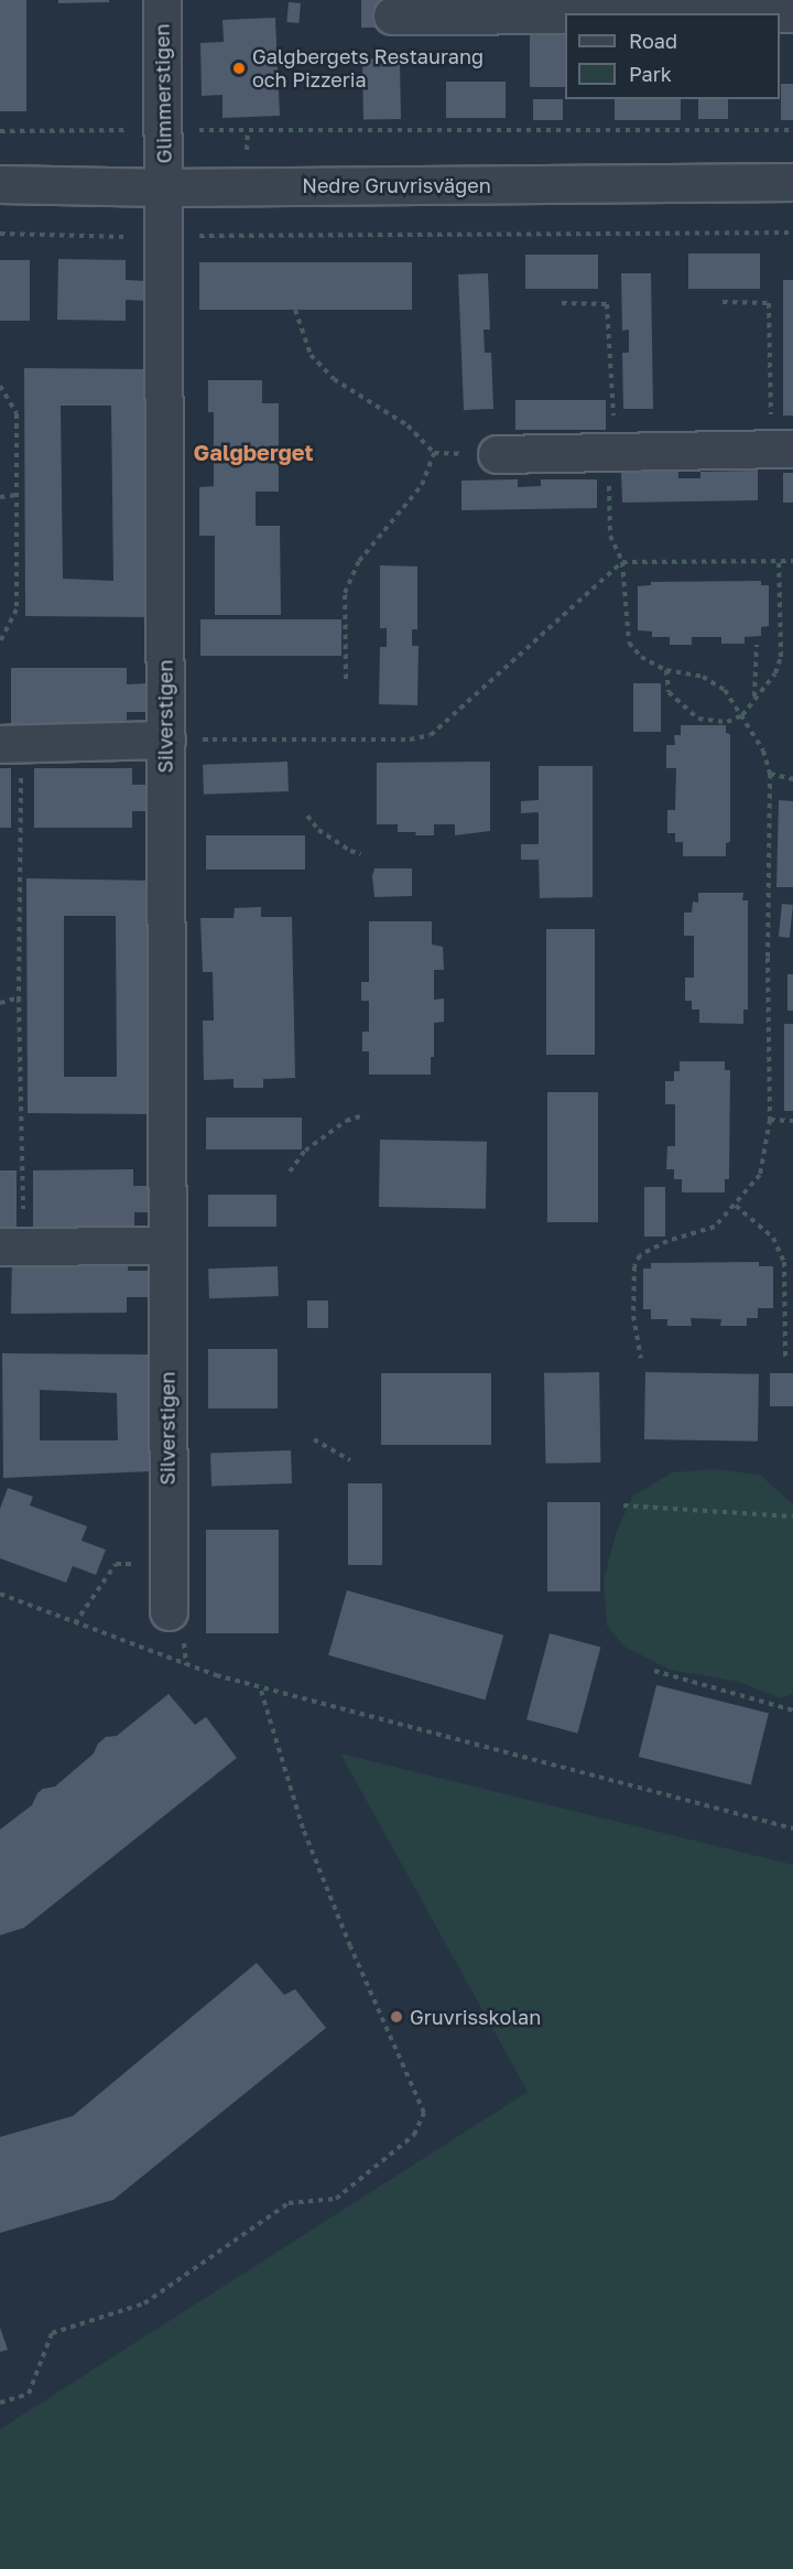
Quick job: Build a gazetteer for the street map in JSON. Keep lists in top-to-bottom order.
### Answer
{
  "streets": {
    "street": ["Glimmerstigen", "Nedre Gruvrisvägen", "Silverstigen"]
  },
  "crossings": [
    ["Glimmerstigen", "Nedre Gruvrisvägen"],
    ["Glimmerstigen", "Silverstigen"],
    ["Nedre Gruvrisvägen", "Silverstigen"]
  ],
  "districts": ["Galgberget"],
  "places": ["Galgbergets Restaurang och Pizzeria", "Gruvrisskolan"],
  "legend": ["Road", "Park"]
}
